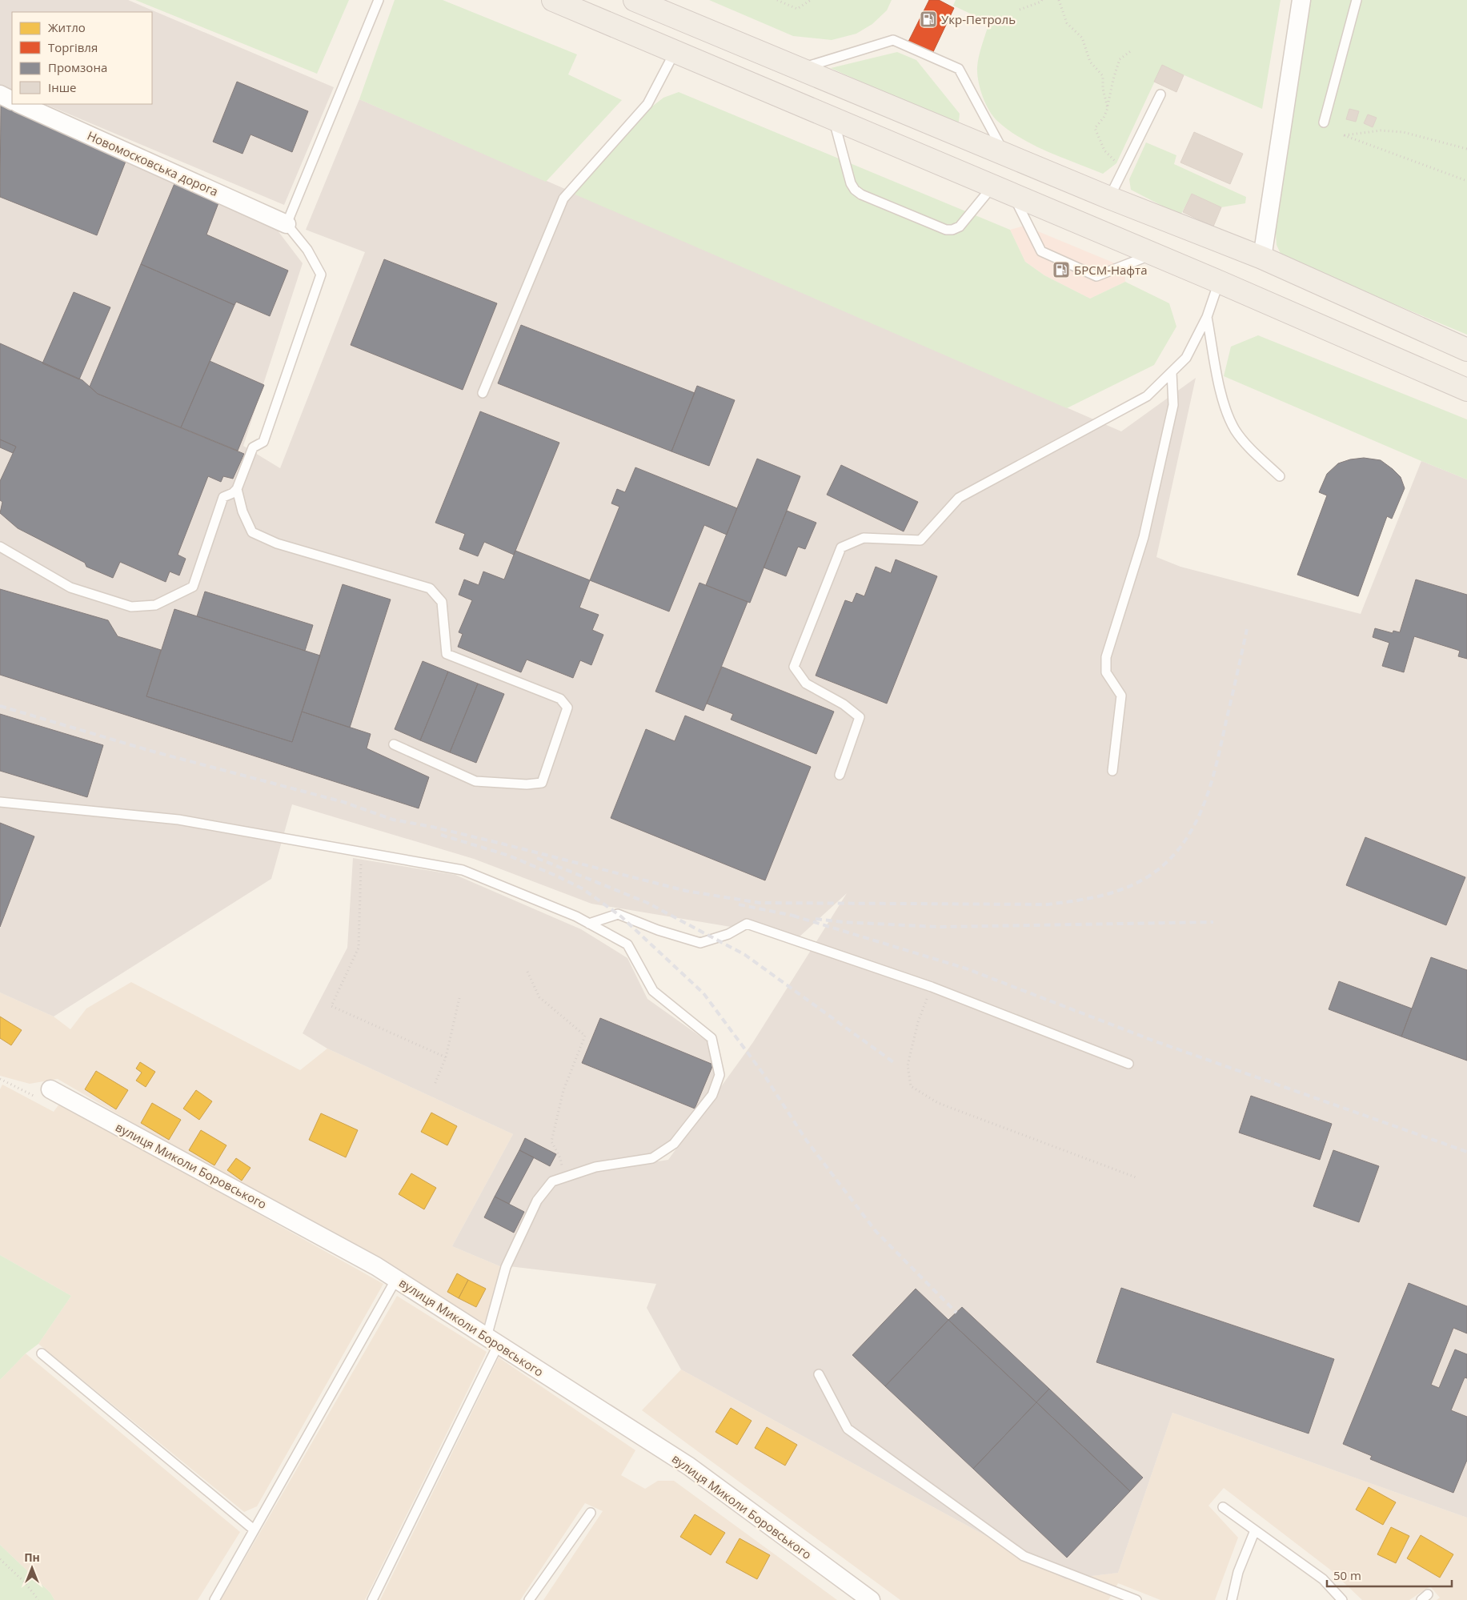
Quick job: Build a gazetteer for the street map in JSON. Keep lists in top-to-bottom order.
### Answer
{
  "streets": {
    "street": ["Новомосковська дорога", "вулиця Миколи Боровського"]
  },
  "places": {
    "fuel station": ["Укр-Петроль", "БРСМ-Нафта"]
  },
  "legend": [
    "Житло",
    "Торгівля",
    "Промзона",
    "Інше"
  ],
  "scale_bar": "50 m",
  "north": "top"
}
